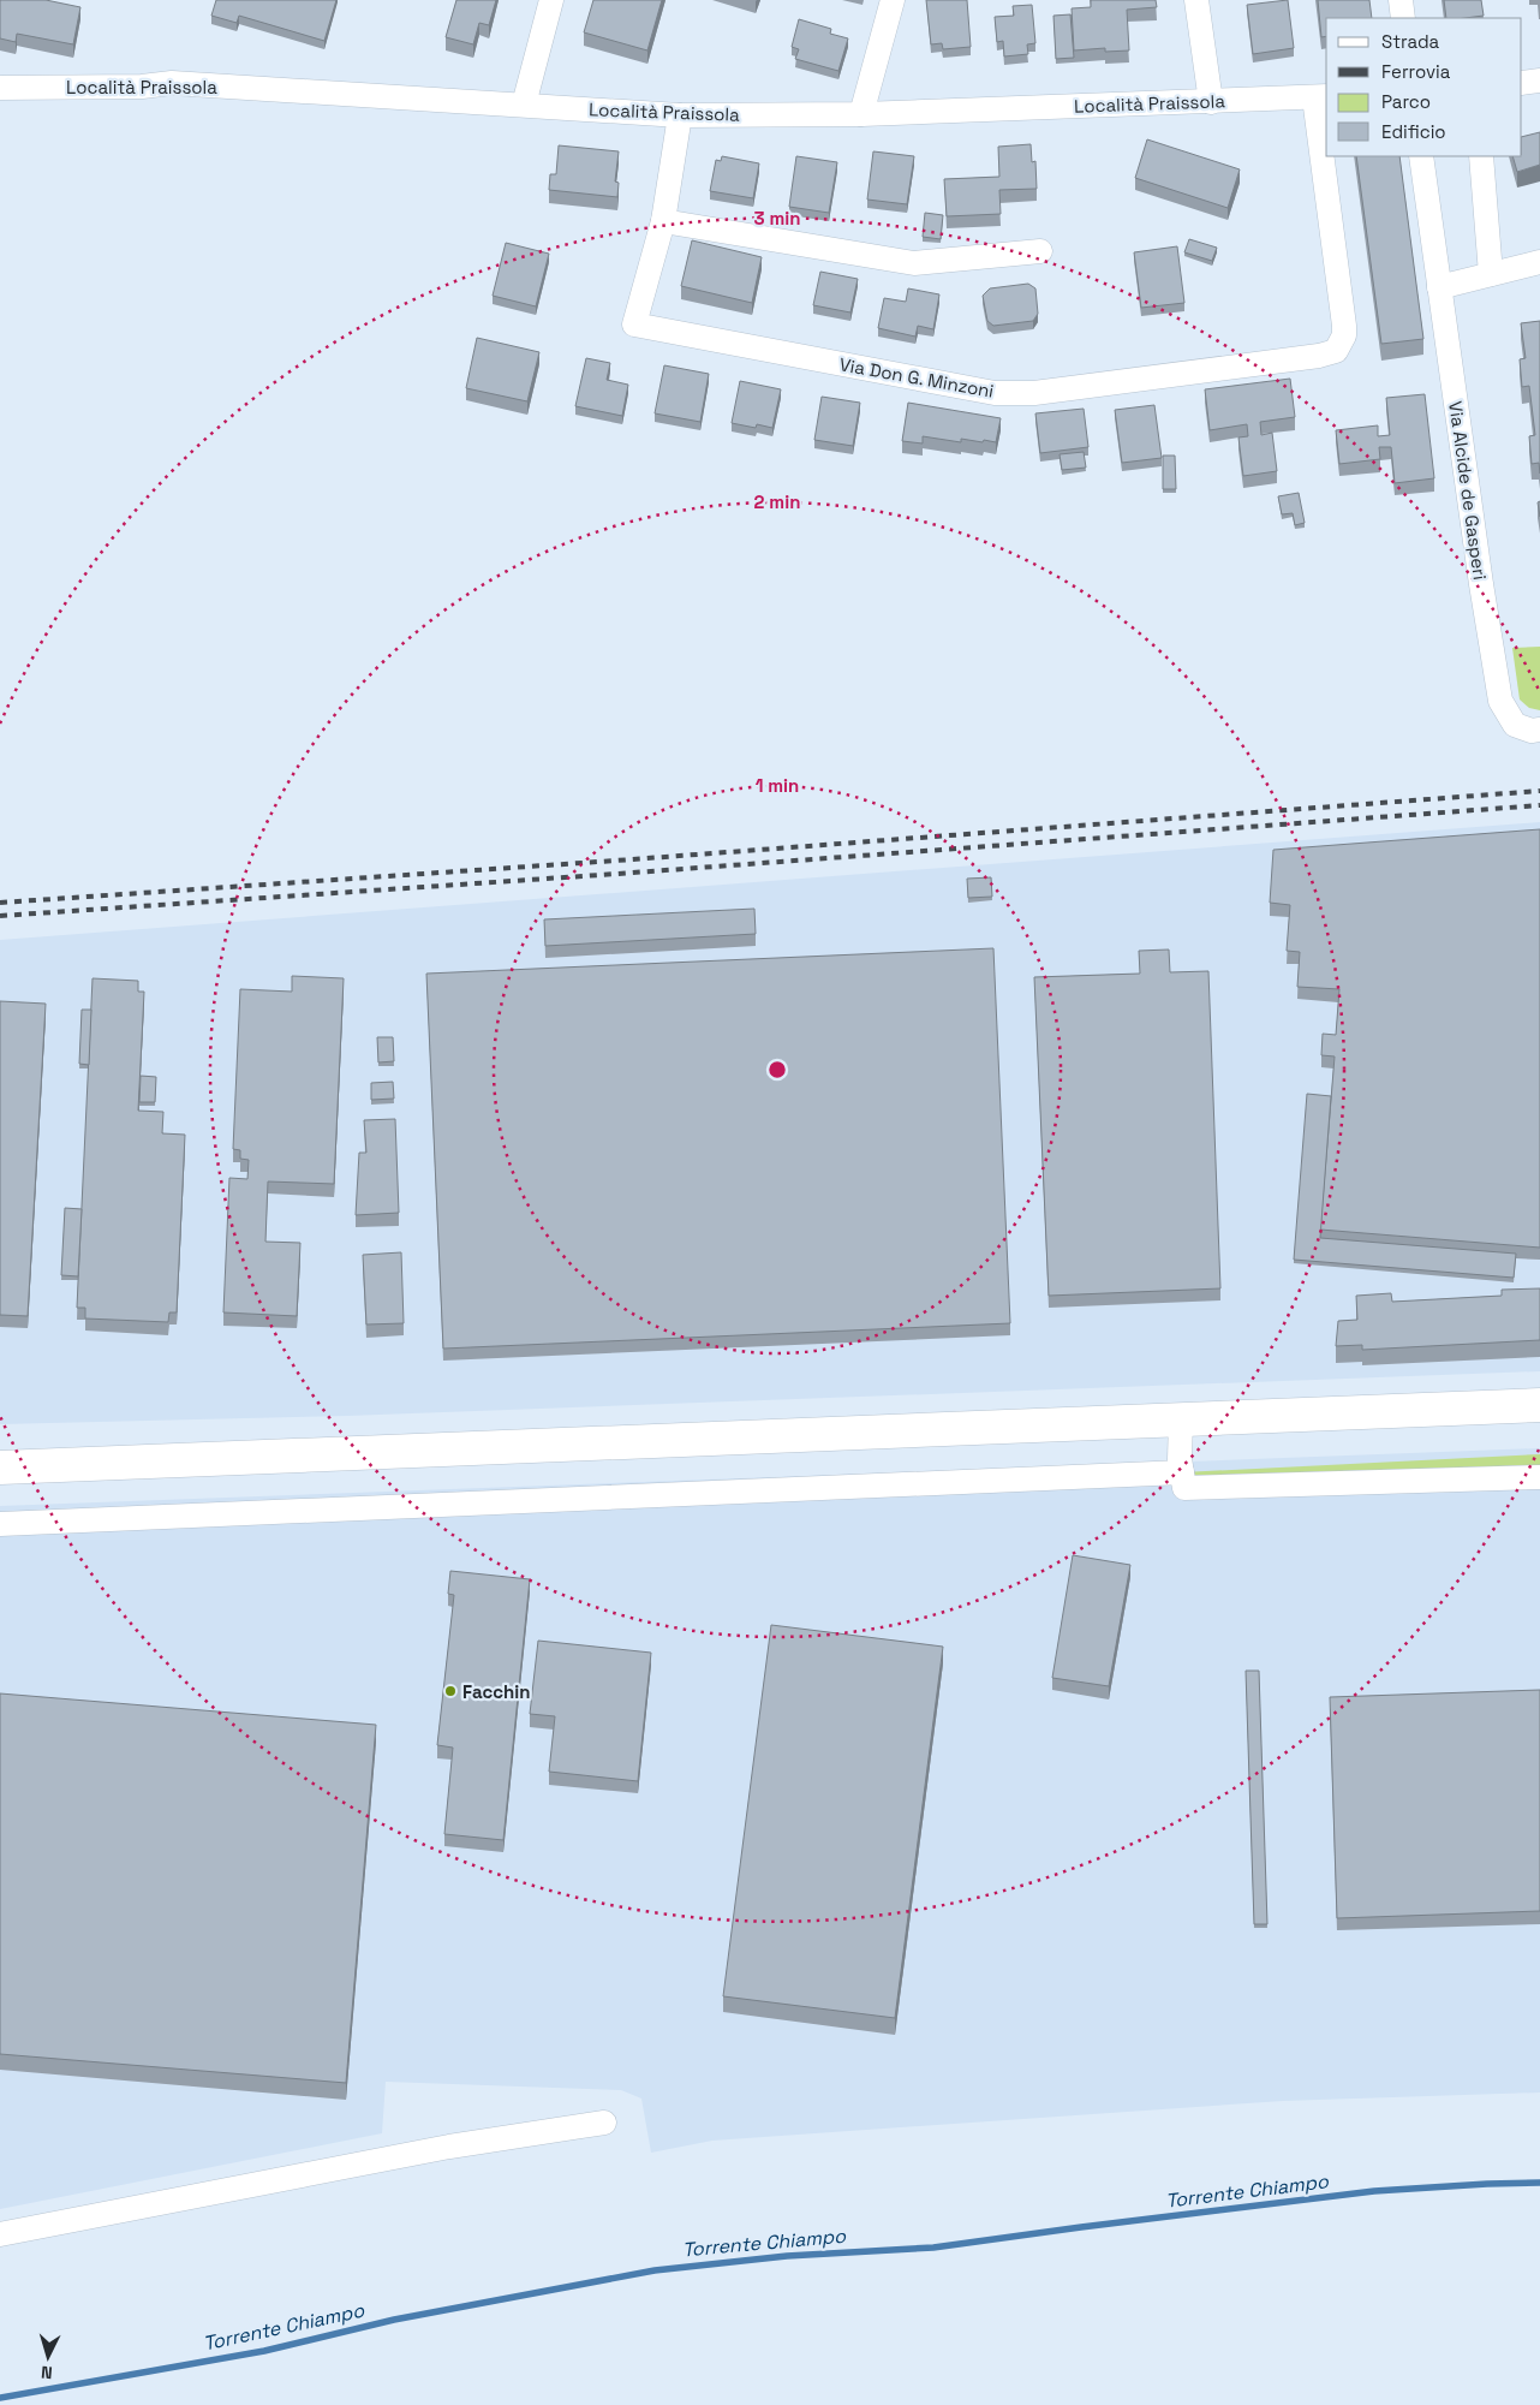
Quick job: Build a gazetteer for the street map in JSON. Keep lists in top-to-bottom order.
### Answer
{
  "streets": {
    "street": ["Località Praissola", "Via Don G. Minzoni", "Via Alcide de Gasperi"]
  },
  "crossings": [
    ["Località Praissola", "Via Don G. Minzoni"]
  ],
  "water": ["Torrente Chiampo"],
  "places": ["Facchin"],
  "legend": [
    "Strada",
    "Ferrovia",
    "Parco",
    "Edificio"
  ],
  "north": "bottom",
  "rings": ["3 min", "2 min", "1 min"]
}
